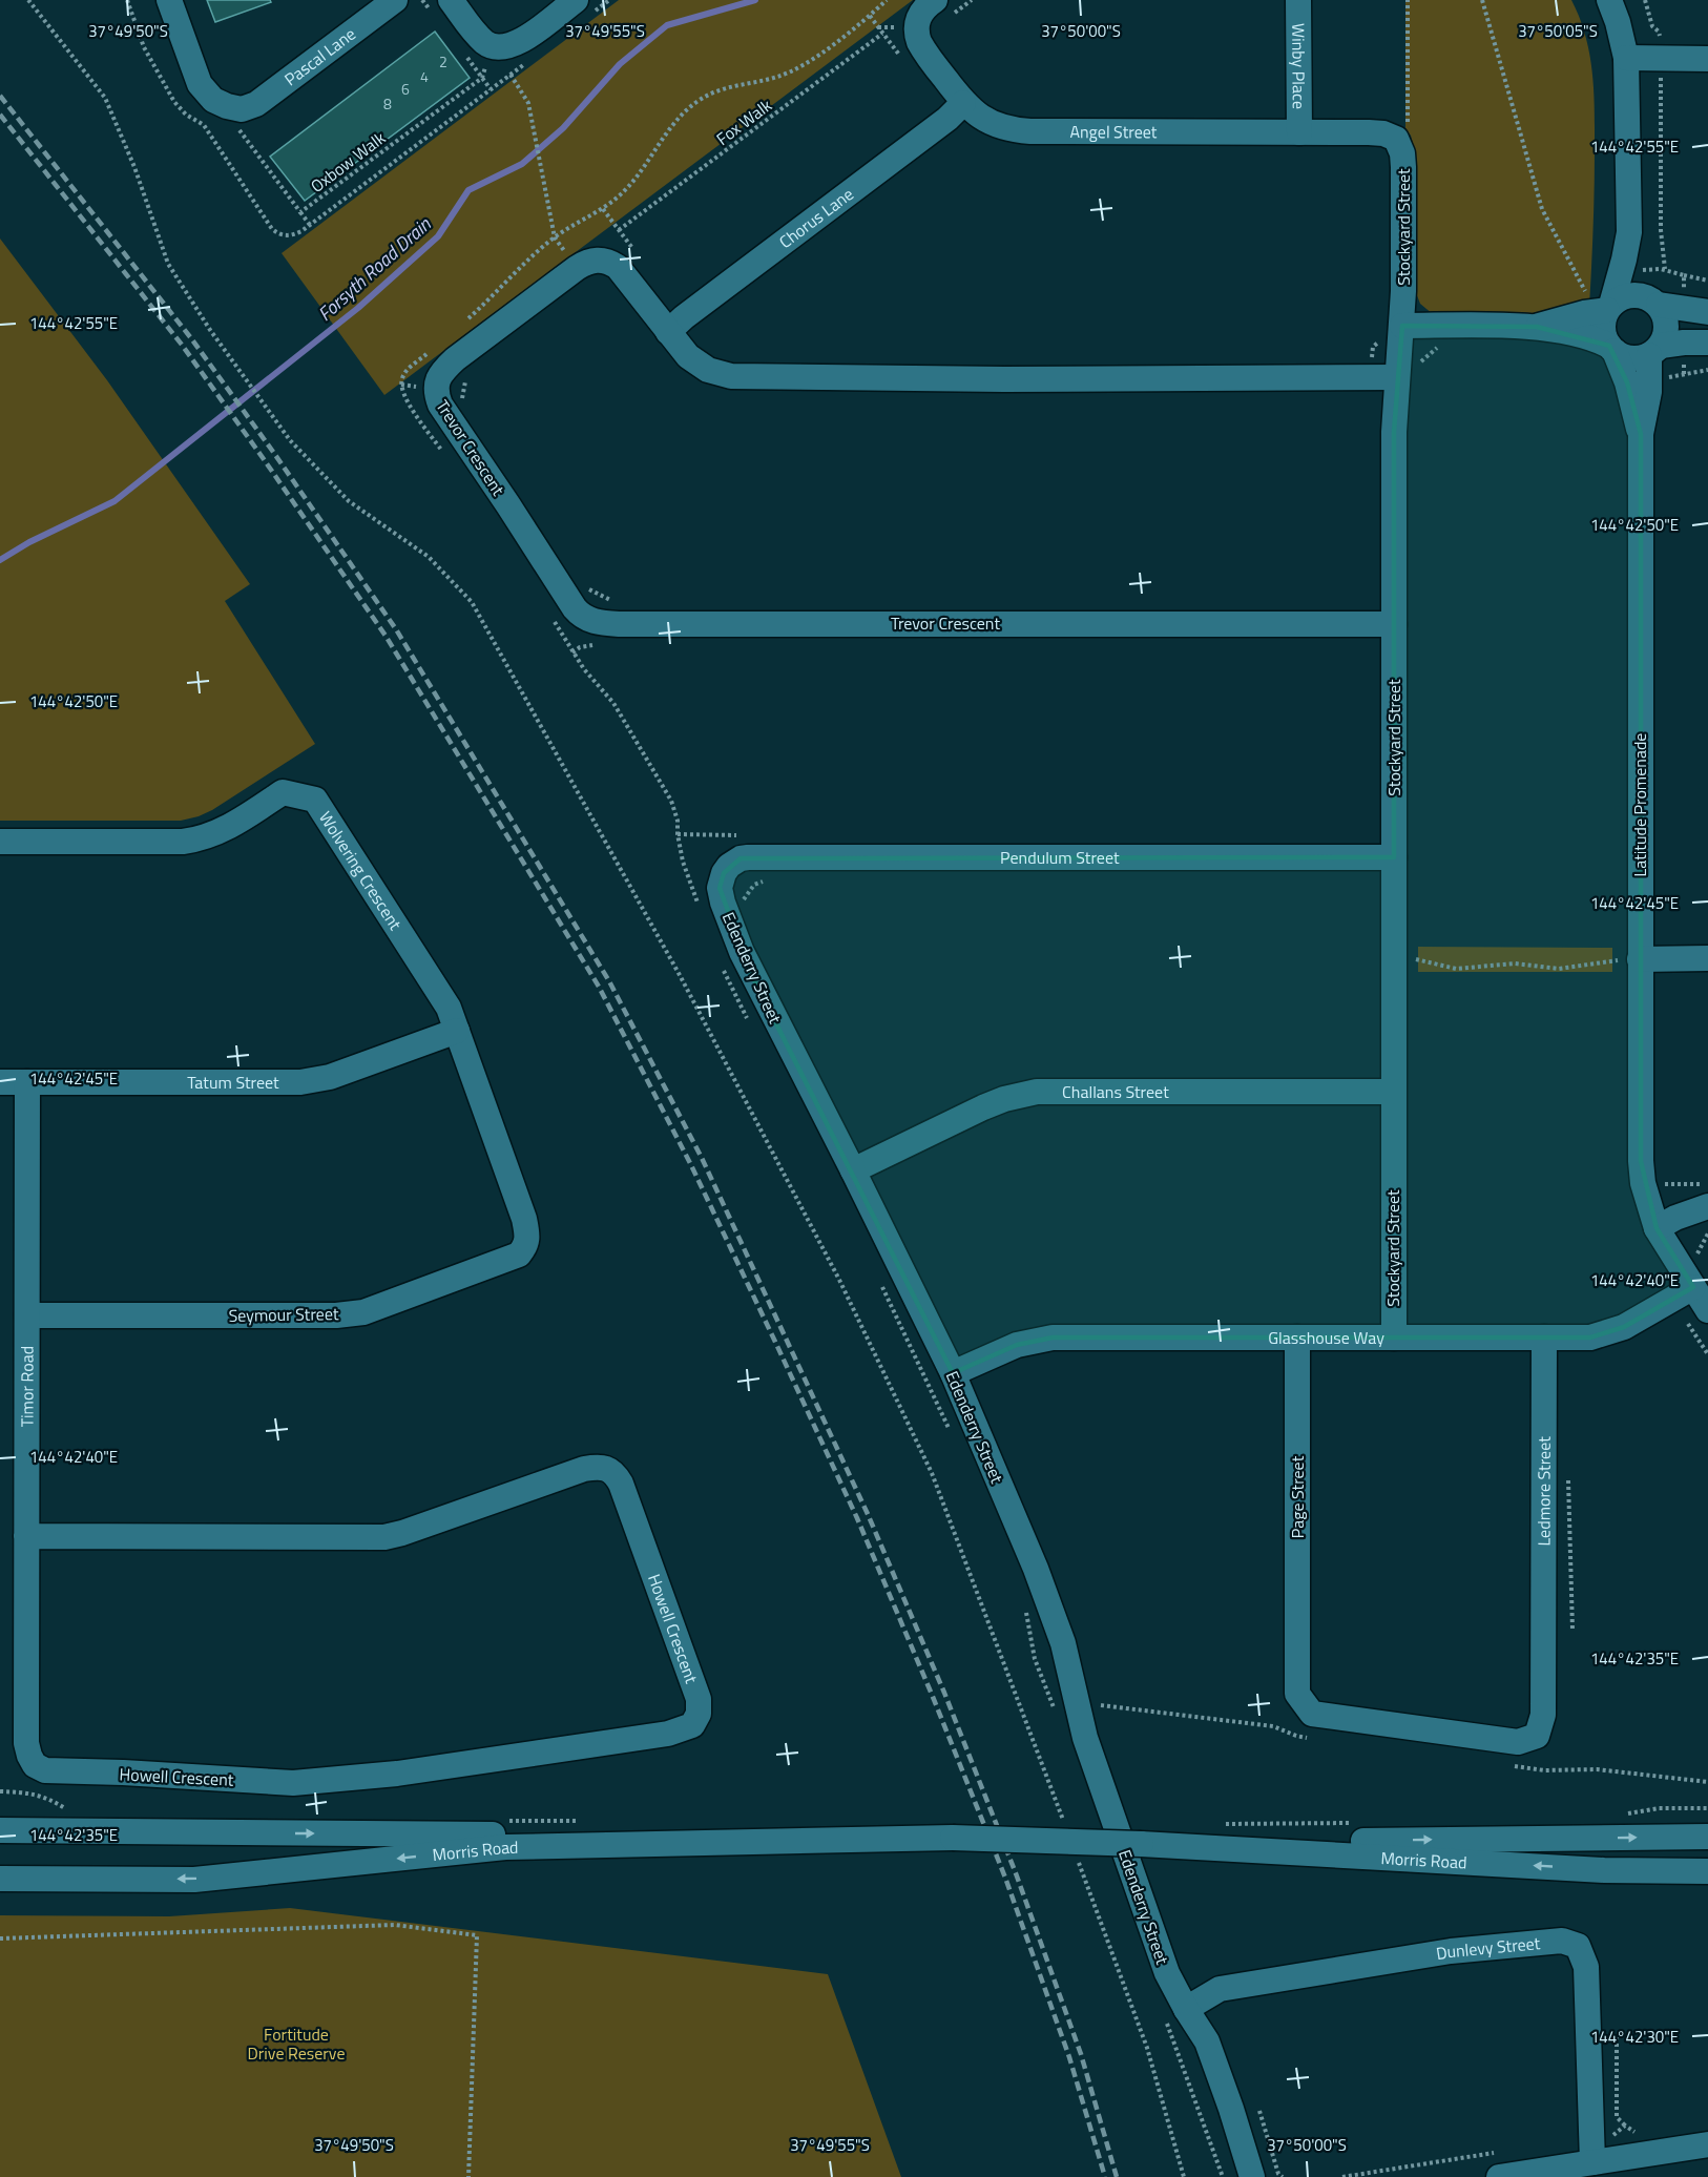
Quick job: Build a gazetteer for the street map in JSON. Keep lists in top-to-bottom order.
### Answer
{
  "streets": {
    "street": [
      "Pascal Lane",
      "Winby Place",
      "Angel Street",
      "Chorus Lane",
      "Stockyard Street",
      "Trevor Crescent",
      "Latitude Promenade",
      "Pendulum Street",
      "Wolvering Crescent",
      "Edenderry Street",
      "Tatum Street",
      "Challans Street",
      "Seymour Street",
      "Glasshouse Way",
      "Timor Road",
      "Ledmore Street",
      "Page Street",
      "Howell Crescent",
      "Morris Road",
      "Dunlevy Street"
    ],
    "path": ["Fox Walk", "Oxbow Walk"]
  },
  "crossings": [
    ["Pascal Lane", "Oxbow Walk"],
    ["Winby Place", "Angel Street"],
    ["Angel Street", "Chorus Lane"],
    ["Angel Street", "Stockyard Street"],
    ["Chorus Lane", "Trevor Crescent"],
    ["Stockyard Street", "Trevor Crescent"],
    ["Stockyard Street", "Pendulum Street"],
    ["Stockyard Street", "Challans Street"],
    ["Stockyard Street", "Glasshouse Way"],
    ["Latitude Promenade", "Glasshouse Way"],
    ["Pendulum Street", "Edenderry Street"],
    ["Wolvering Crescent", "Tatum Street"],
    ["Wolvering Crescent", "Seymour Street"],
    ["Edenderry Street", "Challans Street"],
    ["Edenderry Street", "Glasshouse Way"],
    ["Edenderry Street", "Dunlevy Street"],
    ["Tatum Street", "Timor Road"],
    ["Seymour Street", "Timor Road"],
    ["Glasshouse Way", "Ledmore Street"],
    ["Glasshouse Way", "Page Street"],
    ["Timor Road", "Howell Crescent"],
    ["Ledmore Street", "Page Street"]
  ],
  "water": ["Forsyth Road Drain"],
  "parks": ["Fortitude Drive Reserve"],
  "house_numbers": [
    "2",
    "4",
    "6",
    "8"
  ],
  "coordinates": [
    "37°49'50\"S",
    "37°49'55\"S",
    "37°50'00\"S",
    "37°50'05\"S",
    "144°42'55\"E",
    "144°42'50\"E",
    "144°42'45\"E",
    "144°42'40\"E",
    "144°42'35\"E",
    "144°42'30\"E"
  ]
}
